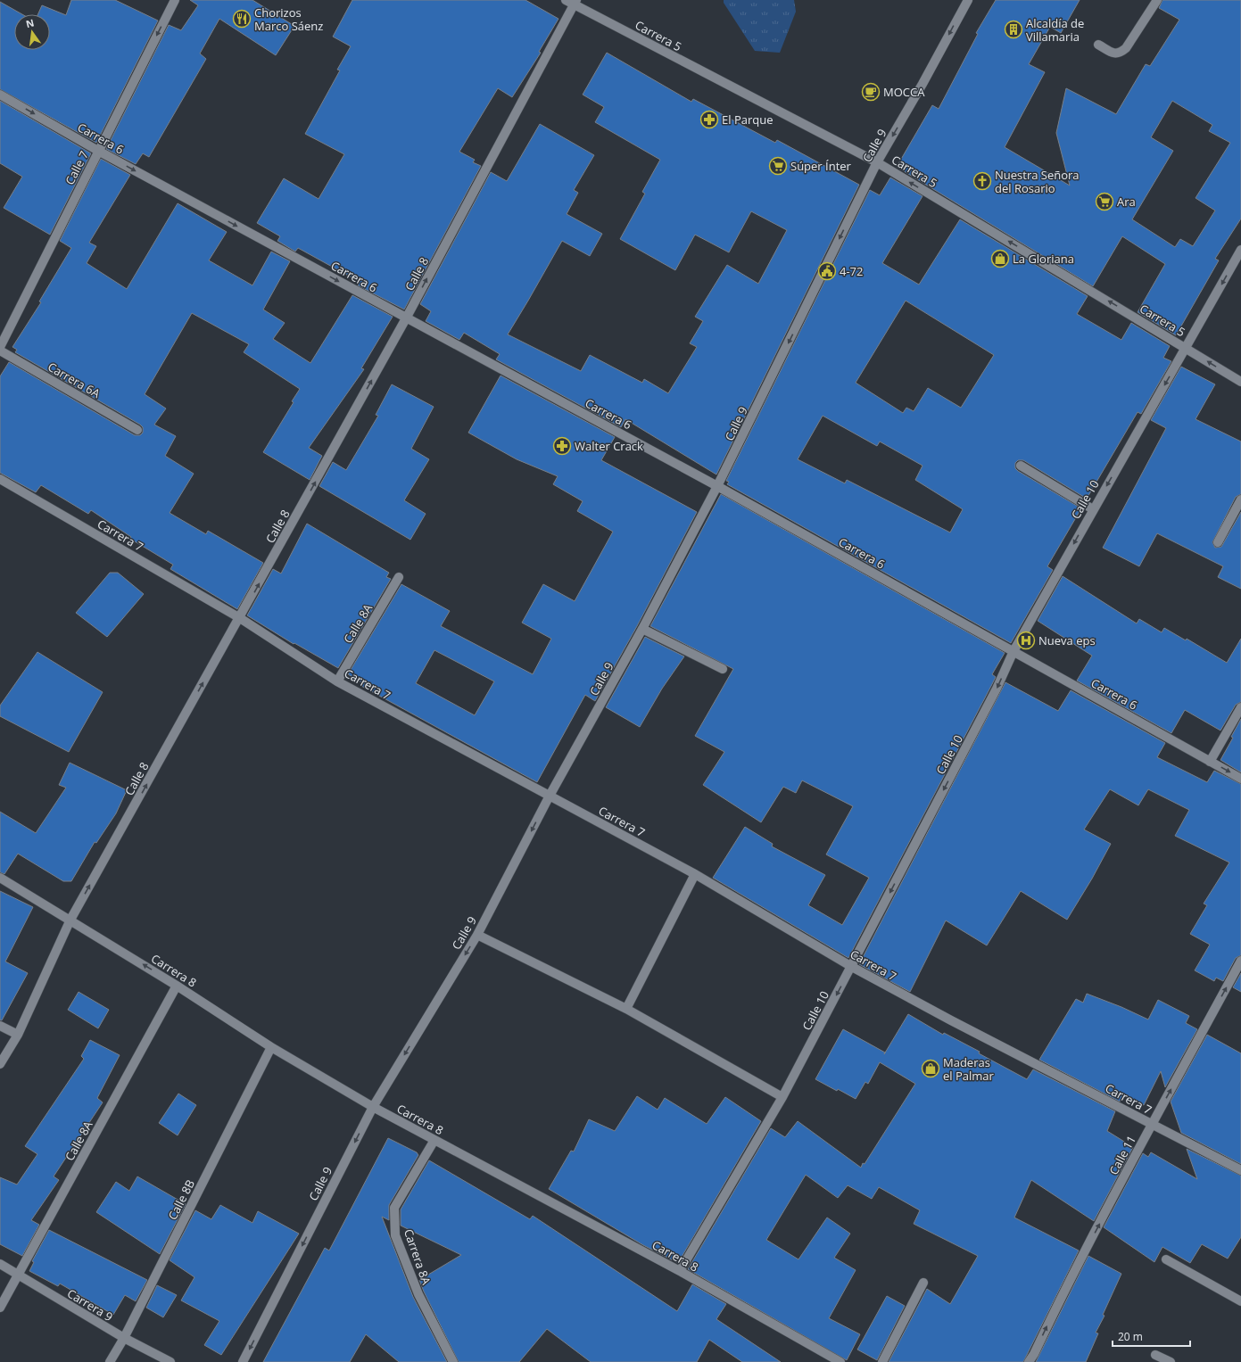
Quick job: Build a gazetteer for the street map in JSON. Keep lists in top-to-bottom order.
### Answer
{
  "streets": {
    "street": [
      "Carrera 5",
      "Carrera 6",
      "Calle 9",
      "Calle 7",
      "Calle 8",
      "Carrera 6A",
      "Calle 10",
      "Carrera 7",
      "Calle 8A",
      "Carrera 8",
      "Calle 11",
      "Calle 8B",
      "Carrera 8A",
      "Carrera 9"
    ]
  },
  "crossings": [
    ["Carrera 5", "Calle 9"],
    ["Carrera 5", "Calle 8"],
    ["Carrera 5", "Calle 10"],
    ["Carrera 6", "Calle 9"],
    ["Carrera 6", "Calle 7"],
    ["Carrera 6", "Calle 8"],
    ["Carrera 6", "Calle 10"],
    ["Calle 9", "Carrera 7"],
    ["Calle 9", "Carrera 8"],
    ["Calle 8", "Carrera 7"],
    ["Calle 8", "Carrera 8"],
    ["Calle 10", "Carrera 7"],
    ["Calle 10", "Carrera 8"],
    ["Carrera 7", "Calle 8A"],
    ["Carrera 7", "Calle 11"],
    ["Calle 8A", "Carrera 8"],
    ["Calle 8A", "Carrera 9"],
    ["Carrera 8", "Calle 8B"],
    ["Carrera 8", "Carrera 8A"],
    ["Calle 8B", "Carrera 9"]
  ],
  "one_way": [
    "Carrera 5",
    "Carrera 6",
    "Calle 9",
    "Calle 7",
    "Calle 8",
    "Calle 10",
    "Calle 11"
  ],
  "places": {
    "restaurant": ["Chorizos Marco Sáenz"],
    "building": ["Alcaldía de Villamaria"],
    "cafe": ["MOCCA"],
    "pharmacy": ["El Parque", "Walter Crack"],
    "supermarket": ["Súper Ínter", "Ara"],
    "church": ["Nuestra Señora del Rosario"],
    "shop": ["La Gloriana", "Maderas el Palmar"],
    "public building": ["4-72"],
    "hospital": ["Nueva eps"]
  },
  "scale_bar": "20 m",
  "north": "top"
}
